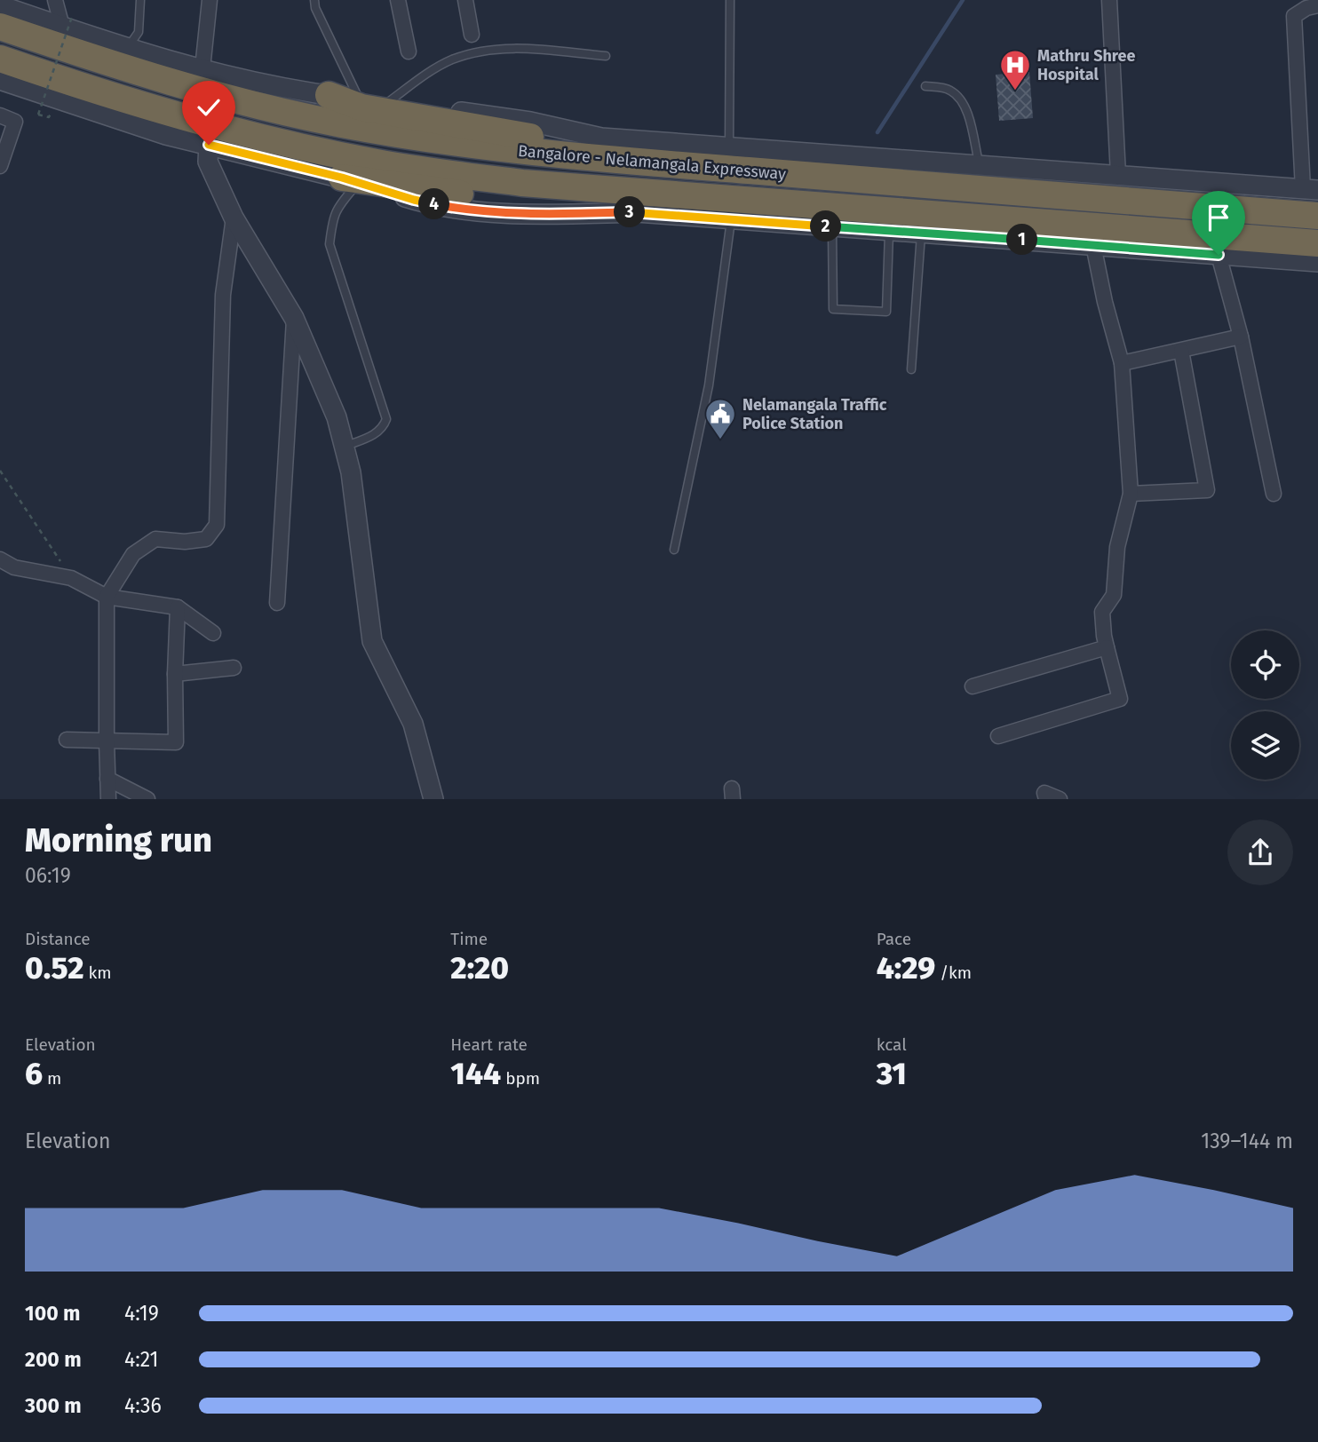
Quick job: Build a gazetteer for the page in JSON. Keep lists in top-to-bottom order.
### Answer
{
  "streets": {
    "highway": ["Bangalore - Nelamangala Expressway"]
  },
  "places": {
    "hospital": ["Mathru Shree Hospital"],
    "public building": ["Nelamangala Traffic Police Station"]
  },
  "page": {
    "pins": [
      "4",
      "3",
      "2",
      "1"
    ],
    "heading": ["Morning run", "06:19"],
    "stats": [
      ["Distance", "0.52 km"],
      ["Time", "2:20"],
      ["Pace", "4:29 /km"],
      ["Elevation", "6 m"],
      ["Heart rate", "144 bpm"],
      ["kcal", "31"]
    ],
    "chart": ["Elevation", "139–144 m"],
    "list": [
      {
        "name": "100 m",
        "note": "4:19"
      },
      {
        "name": "200 m",
        "note": "4:21"
      },
      {
        "name": "300 m",
        "note": "4:36"
      }
    ]
  }
}
